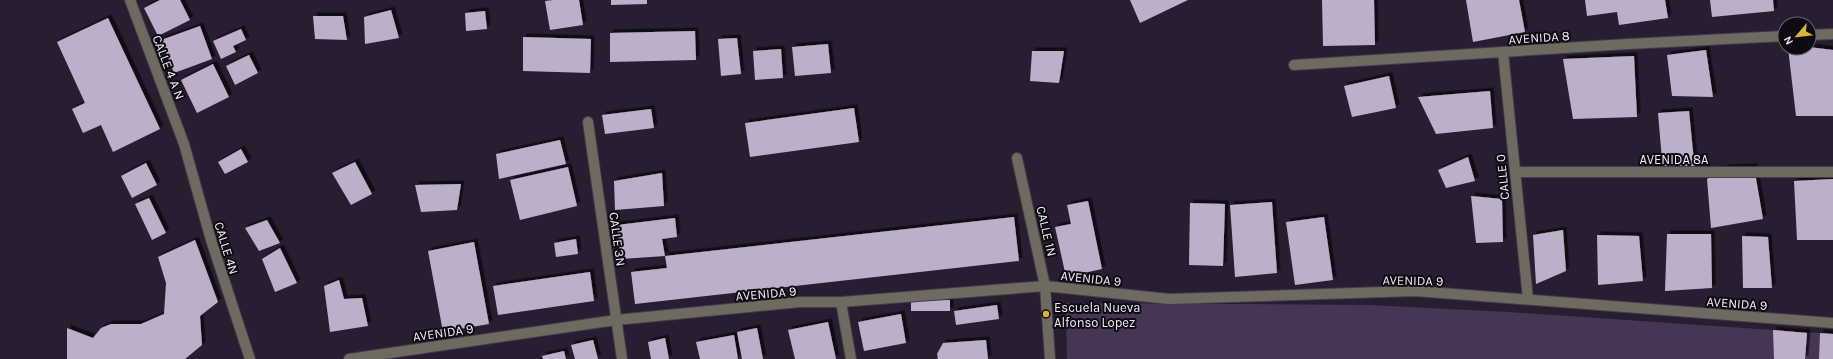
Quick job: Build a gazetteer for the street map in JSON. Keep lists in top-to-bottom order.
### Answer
{
  "streets": {
    "street": [
      "AVENIDA 8",
      "CALLE 4 A N",
      "AVENIDA 8A",
      "CALLE 0",
      "CALLE 1N",
      "CALLE 3N",
      "CALLE 4N",
      "AVENIDA 9"
    ]
  },
  "crossings": [
    ["AVENIDA 8", "CALLE 0"],
    ["CALLE 4 A N", "CALLE 4N"],
    ["AVENIDA 8A", "CALLE 0"],
    ["CALLE 0", "AVENIDA 9"],
    ["CALLE 1N", "AVENIDA 9"],
    ["CALLE 3N", "AVENIDA 9"]
  ],
  "places": ["Escuela Nueva Alfonso Lopez"],
  "north": "bottom left"
}
